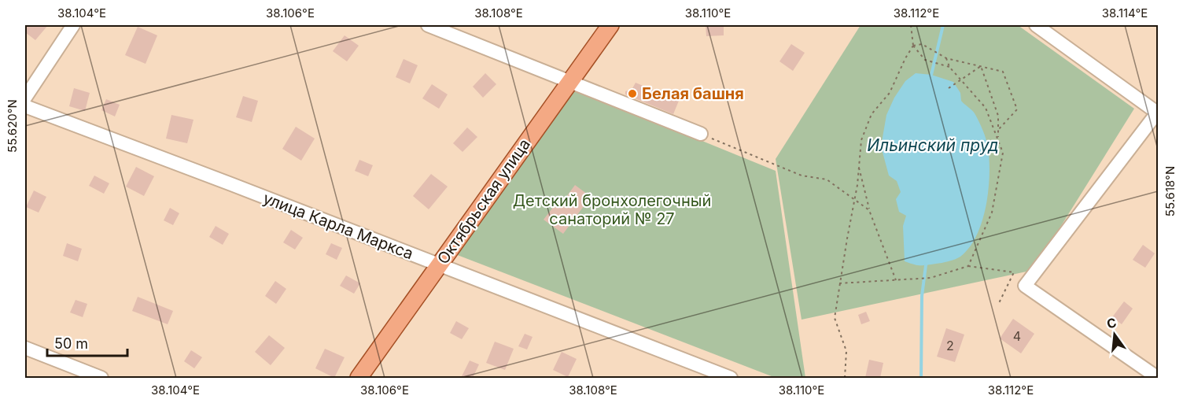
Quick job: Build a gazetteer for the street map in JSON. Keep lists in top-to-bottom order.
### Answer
{
  "streets": {
    "main road": ["Октябрьская улица"],
    "street": ["улица Карла Маркса"]
  },
  "crossings": [
    ["Октябрьская улица", "улица Карла Маркса"]
  ],
  "water": ["Ильинский пруд"],
  "parks": ["Детский бронхолегочный санаторий № 27"],
  "places": ["Белая башня"],
  "house_numbers": ["4", "2"],
  "scale_bar": "50 m",
  "north": "top",
  "coordinates": [
    "38.104°E",
    "38.106°E",
    "38.108°E",
    "38.110°E",
    "38.112°E",
    "38.114°E",
    "55.620°N",
    "55.618°N"
  ]
}
